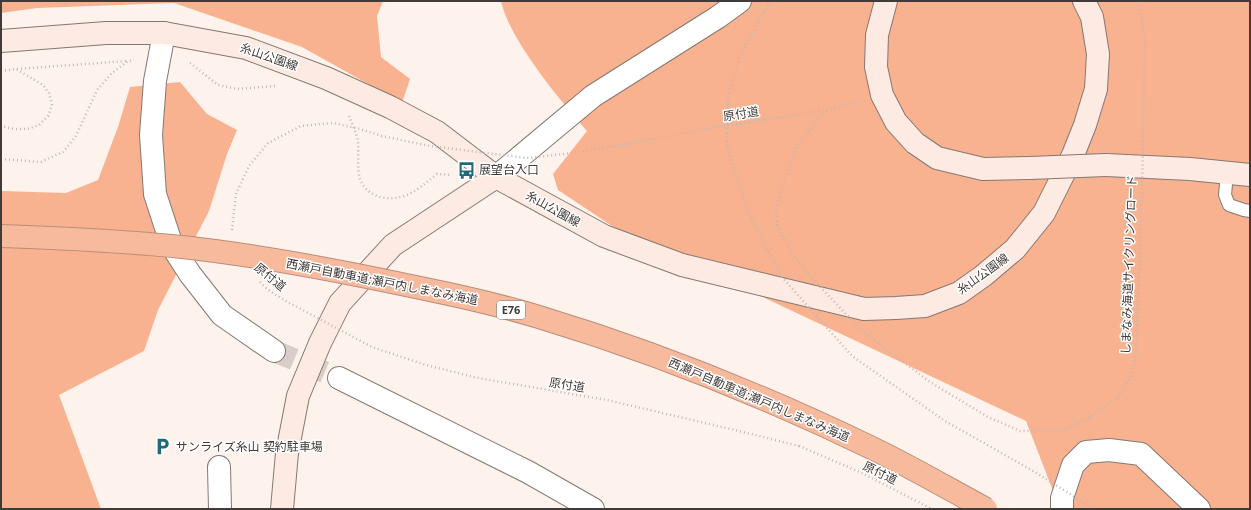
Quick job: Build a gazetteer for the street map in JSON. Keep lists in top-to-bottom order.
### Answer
{
  "streets": {
    "highway": ["西瀬戸自動車道;瀬戸内しまなみ海道", "E76"],
    "main road": ["糸山公園線"],
    "path": ["原付道", "しまなみ海道サイクリングロード"]
  },
  "crossings": [
    ["原付道", "しまなみ海道サイクリングロード"]
  ],
  "places": {
    "bus stop": ["展望台入口"],
    "parking": ["サンライズ糸山 契約駐車場"]
  }
}
